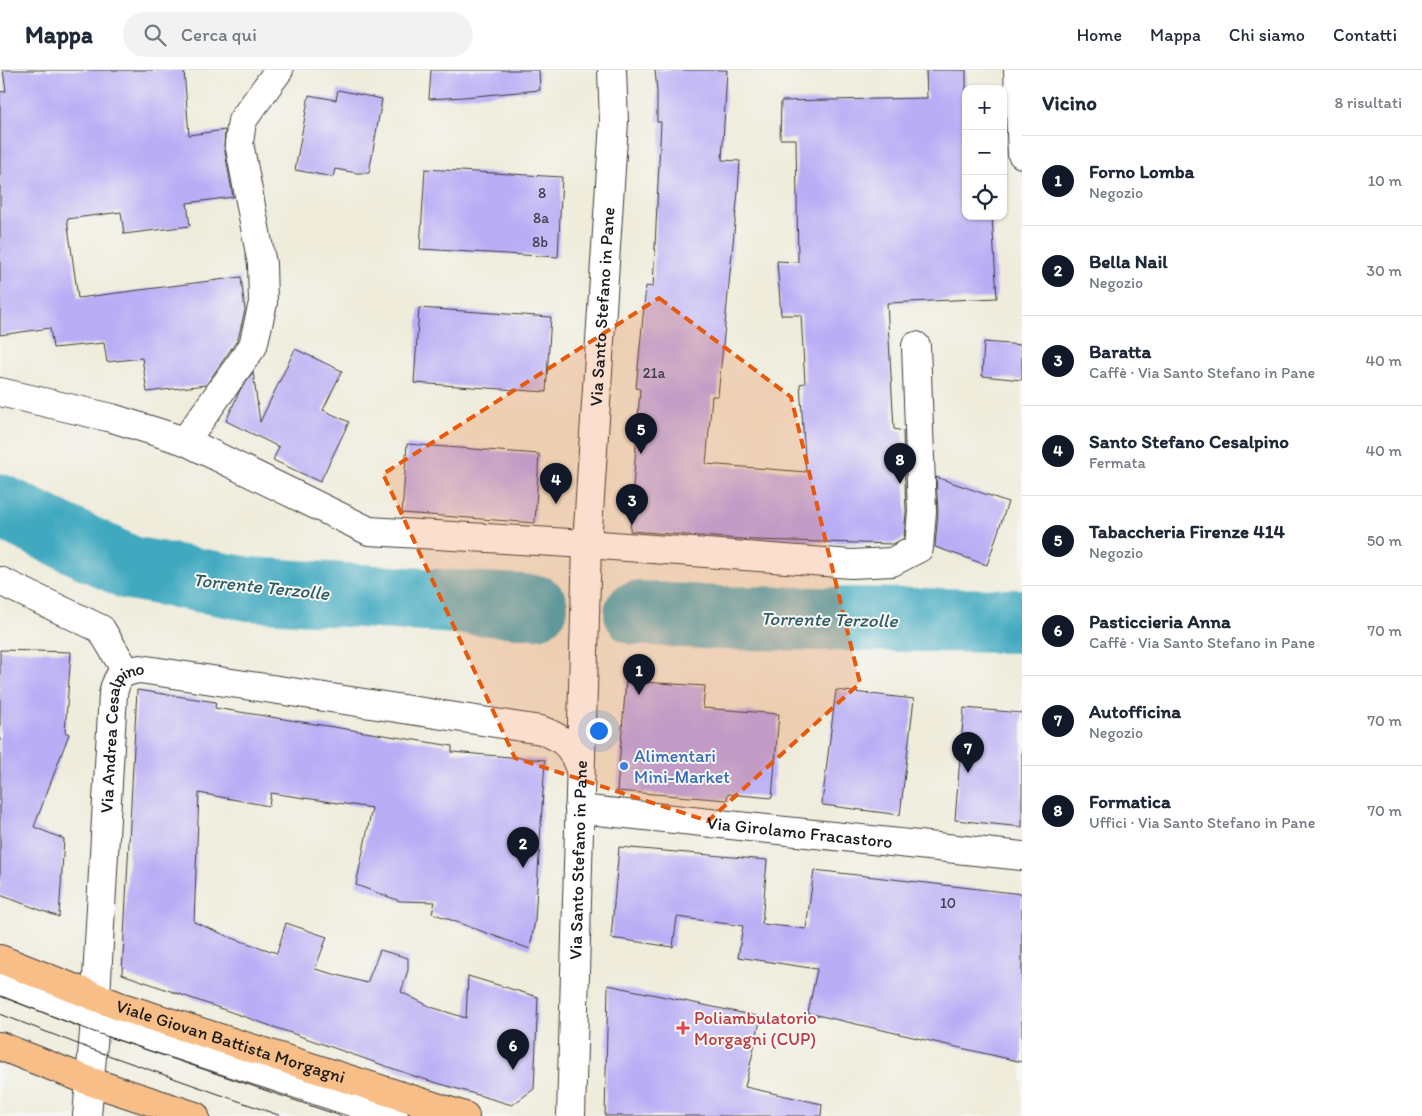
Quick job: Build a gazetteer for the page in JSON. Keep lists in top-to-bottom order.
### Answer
{
  "streets": {
    "main road": ["Viale Giovan Battista Morgagni"],
    "street": ["Via Santo Stefano in Pane", "Via Andrea Cesalpino", "Via Girolamo Fracastoro"]
  },
  "crossings": [
    ["Via Santo Stefano in Pane", "Via Andrea Cesalpino"],
    ["Via Santo Stefano in Pane", "Via Girolamo Fracastoro"],
    ["Via Andrea Cesalpino", "Viale Giovan Battista Morgagni"]
  ],
  "water": ["Torrente Terzolle"],
  "places": {
    "other": ["Alimentari Mini-Market"],
    "health": ["Poliambulatorio Morgagni (CUP)"]
  },
  "house_numbers": [
    "8",
    "8a",
    "8b",
    "21a",
    "10"
  ],
  "page": {
    "header": "Mappa",
    "search": "Cerca qui",
    "nav": [
      "Home",
      "Mappa",
      "Chi siamo",
      "Contatti"
    ],
    "heading": ["Vicino", "8 risultati"],
    "map_buttons": ["+", "−"],
    "list": [
      {
        "mark": "1",
        "name": "Forno Lomba",
        "note": "Negozio",
        "value": "10 m"
      },
      {
        "mark": "2",
        "name": "Bella Nail",
        "note": "Negozio",
        "value": "30 m"
      },
      {
        "mark": "3",
        "name": "Baratta",
        "note": "Caffè · Via Santo Stefano in Pane",
        "value": "40 m"
      },
      {
        "mark": "4",
        "name": "Santo Stefano Cesalpino",
        "note": "Fermata",
        "value": "40 m"
      },
      {
        "mark": "5",
        "name": "Tabaccheria Firenze 414",
        "note": "Negozio",
        "value": "50 m"
      },
      {
        "mark": "6",
        "name": "Pasticcieria Anna",
        "note": "Caffè · Via Santo Stefano in Pane",
        "value": "70 m"
      },
      {
        "mark": "7",
        "name": "Autofficina",
        "note": "Negozio",
        "value": "70 m"
      },
      {
        "mark": "8",
        "name": "Formatica",
        "note": "Uffici · Via Santo Stefano in Pane",
        "value": "70 m"
      }
    ],
    "pins": [
      "5",
      "8",
      "4",
      "3",
      "1",
      "7",
      "2",
      "6"
    ]
  }
}
